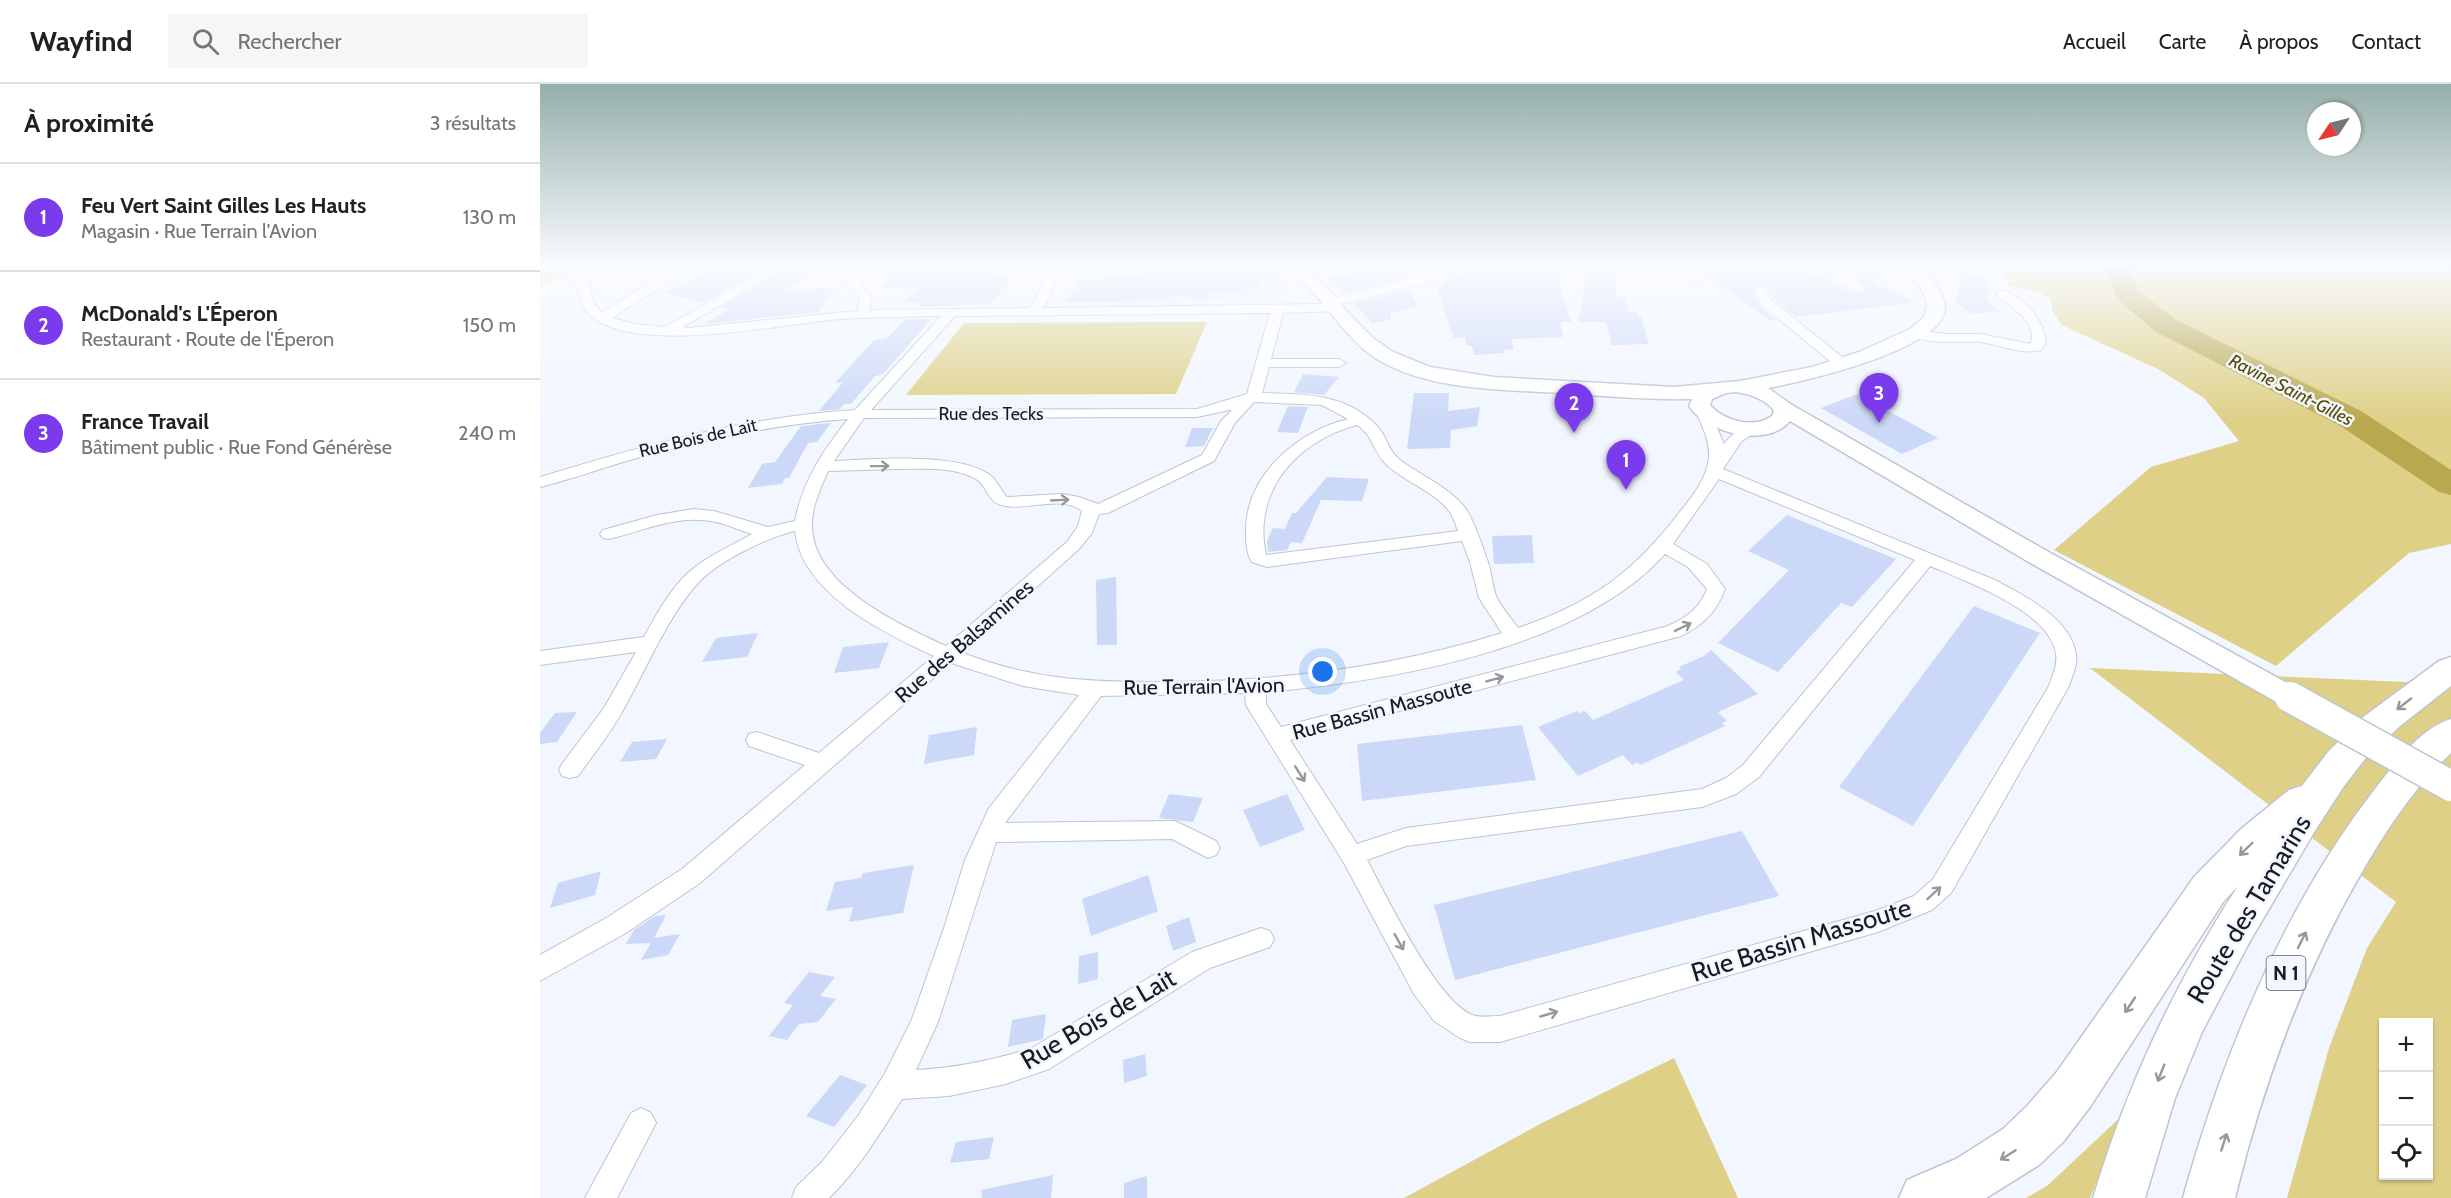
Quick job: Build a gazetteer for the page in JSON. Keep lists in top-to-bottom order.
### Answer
{
  "streets": {
    "highway": ["Route des Tamarins", "N 1"],
    "street": [
      "Rue des Tecks",
      "Rue Bois de Lait",
      "Rue des Balsamines",
      "Rue Terrain l'Avion",
      "Rue Bassin Massoute"
    ]
  },
  "crossings": [
    ["Rue des Tecks", "Rue Bois de Lait"],
    ["Rue des Tecks", "Rue Terrain l'Avion"],
    ["Rue Bois de Lait", "Rue Terrain l'Avion"],
    ["Rue des Balsamines", "Rue Terrain l'Avion"],
    ["Rue Terrain l'Avion", "Rue Bassin Massoute"]
  ],
  "water": ["Ravine Saint-Gilles"],
  "north": "bottom left",
  "page": {
    "header": "Wayfind",
    "search": "Rechercher",
    "nav": [
      "Accueil",
      "Carte",
      "À propos",
      "Contact"
    ],
    "heading": ["À proximité", "3 résultats"],
    "list": [
      {
        "mark": "1",
        "name": "Feu Vert Saint Gilles Les Hauts",
        "note": "Magasin · Rue Terrain l'Avion",
        "value": "130 m"
      },
      {
        "mark": "2",
        "name": "McDonald's L'Éperon",
        "note": "Restaurant · Route de l'Éperon",
        "value": "150 m"
      },
      {
        "mark": "3",
        "name": "France Travail",
        "note": "Bâtiment public · Rue Fond Générèse",
        "value": "240 m"
      }
    ],
    "pins": ["3", "2", "1"],
    "map_buttons": ["+", "−"]
  }
}
